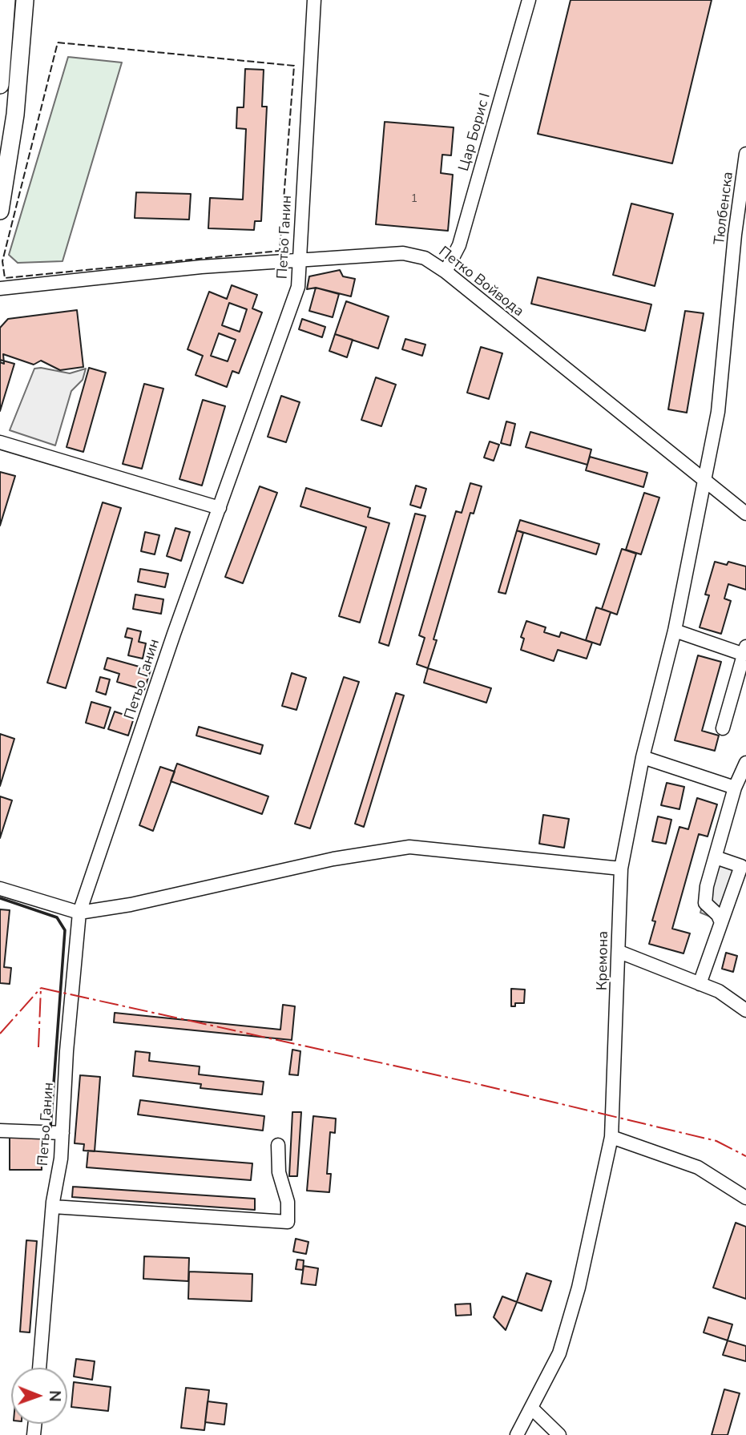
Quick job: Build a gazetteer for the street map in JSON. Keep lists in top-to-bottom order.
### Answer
{
  "streets": {
    "street": [
      "Цар Борис I",
      "Тюлбенска",
      "Петьо Ганин",
      "Петко Войвода",
      "Кремона"
    ]
  },
  "crossings": [
    ["Цар Борис I", "Петко Войвода"],
    ["Тюлбенска", "Петко Войвода"],
    ["Тюлбенска", "Кремона"],
    ["Петьо Ганин", "Петко Войвода"],
    ["Петко Войвода", "Кремона"]
  ],
  "house_numbers": ["1"],
  "north": "right"
}
